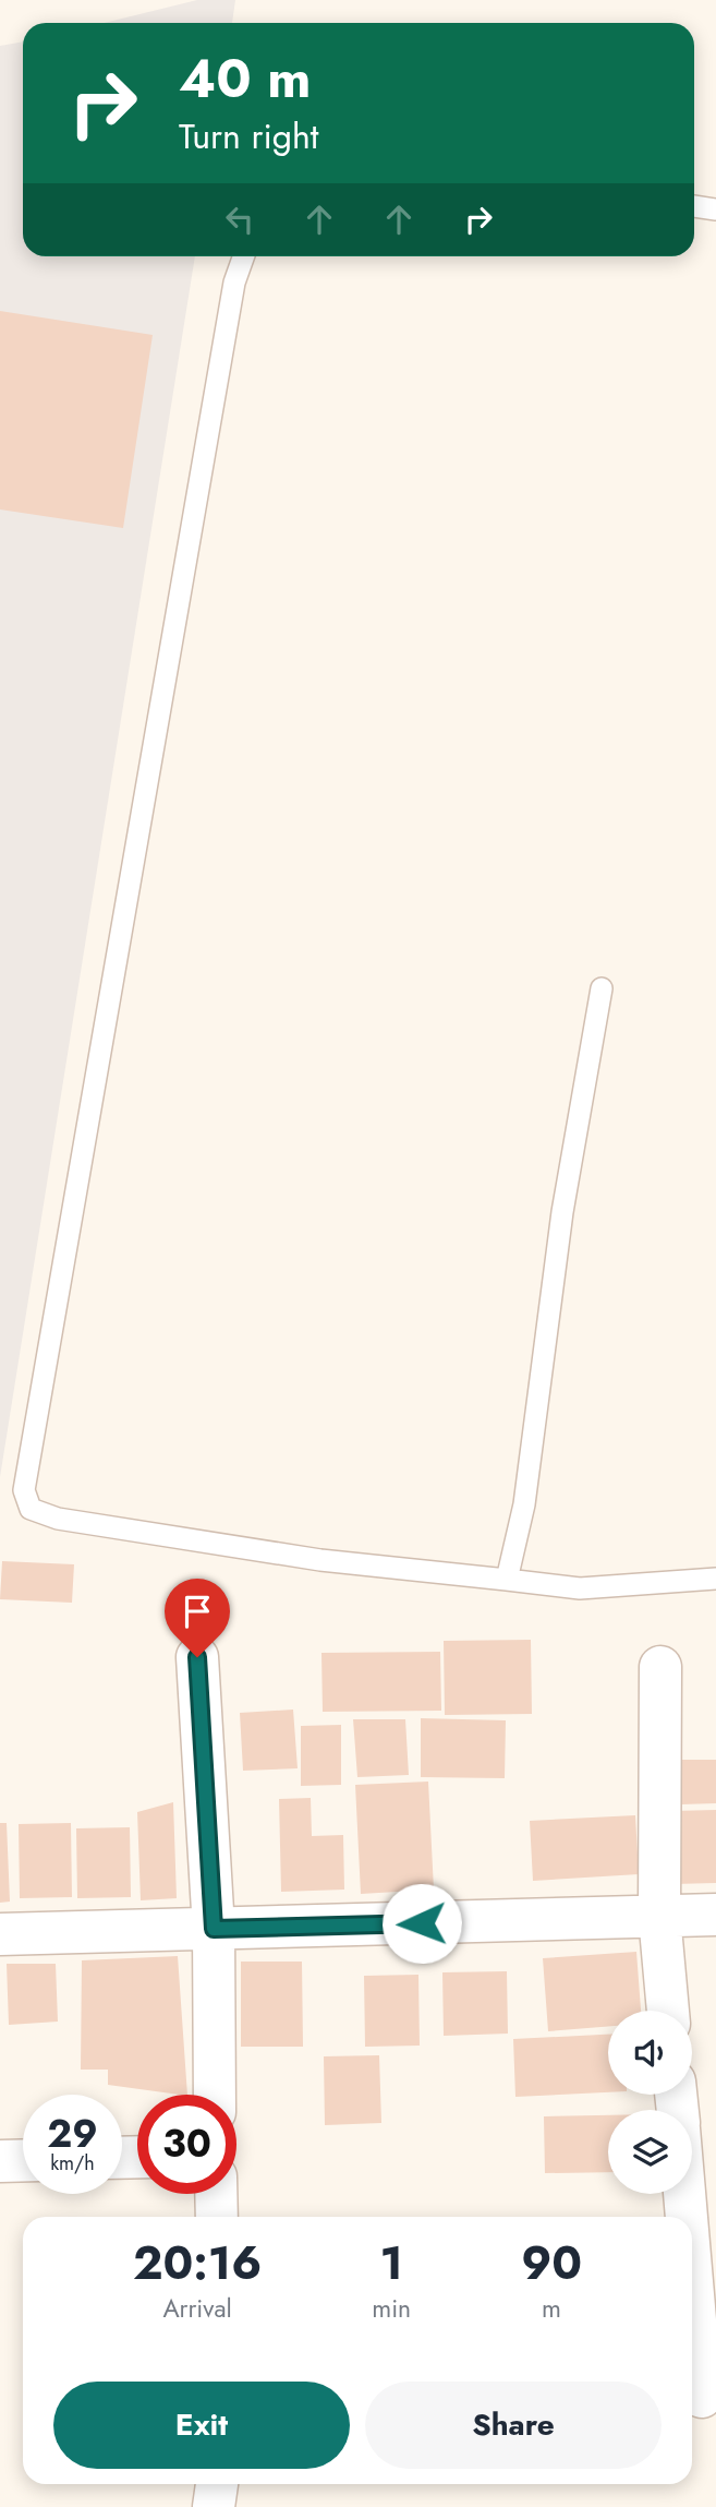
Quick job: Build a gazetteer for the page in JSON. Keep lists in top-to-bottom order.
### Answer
{
  "page": {
    "turn": ["40 m", "Turn right"],
    "speed": "29 km/h",
    "limit": "30",
    "eta": [
      "20:16",
      "Arrival",
      "1",
      "min",
      "90",
      "m"
    ],
    "buttons": ["Exit", "Share"]
  }
}
